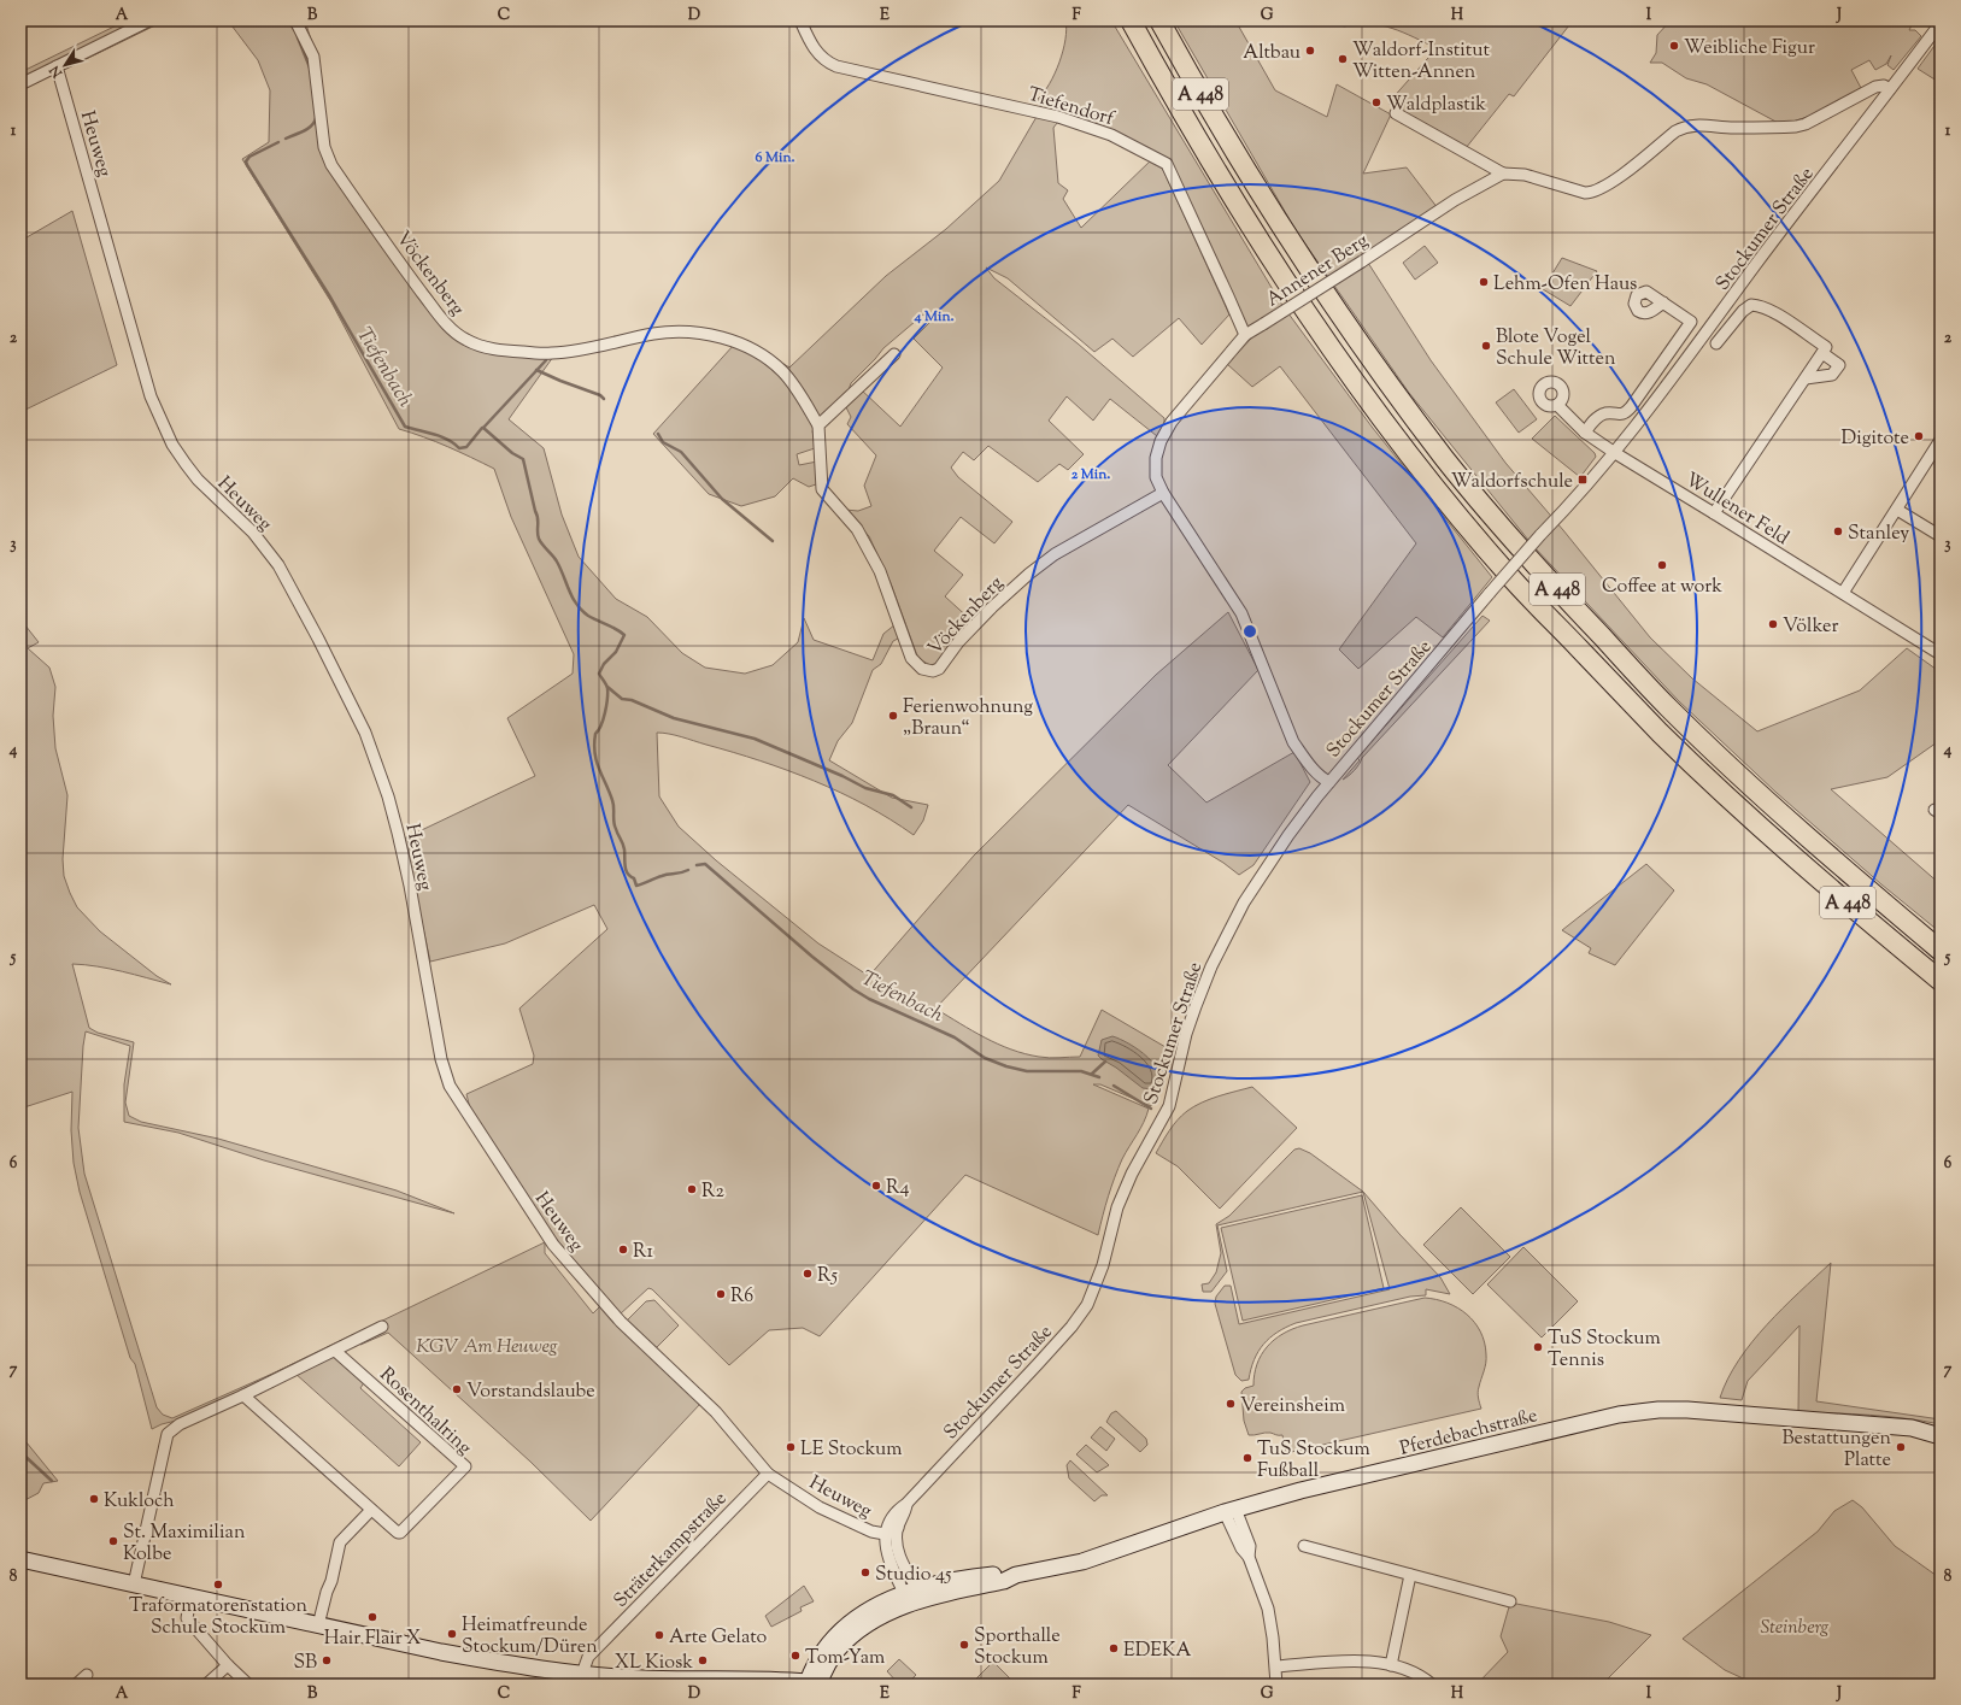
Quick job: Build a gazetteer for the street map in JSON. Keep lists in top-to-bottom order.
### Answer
{
  "streets": {
    "highway": ["A 448"],
    "main road": ["Pferdebachstraße"],
    "street": [
      "Tiefendorf",
      "Heuweg",
      "Stockumer Straße",
      "Annener Berg",
      "Vöckenberg",
      "Wullener Feld",
      "Rosenthalring",
      "Sträterkampstraße"
    ]
  },
  "crossings": [
    ["Tiefendorf", "Annener Berg"],
    ["Heuweg", "Stockumer Straße"],
    ["Heuweg", "Sträterkampstraße"],
    ["Stockumer Straße", "Wullener Feld"],
    ["Stockumer Straße", "Pferdebachstraße"],
    ["Annener Berg", "Vöckenberg"]
  ],
  "water": ["Tiefenbach"],
  "parks": ["KGV Am Heuweg", "Steinberg"],
  "places": {
    "other": [
      "Weibliche Figur",
      "Altbau",
      "Waldorf-Institut Witten-Annen",
      "Waldplastik",
      "Lehm-Ofen Haus",
      "Blote Vogel Schule Witten",
      "Digitote",
      "Stanley",
      "Coffee at work",
      "Völker",
      "Ferienwohnung „Braun“",
      "R4",
      "R2",
      "R1",
      "R5",
      "R6",
      "TuS Stockum Tennis",
      "Vorstandslaube",
      "Vereinsheim",
      "LE Stockum",
      "Bestattungen Platte",
      "TuS Stockum Fußball",
      "Kukloch",
      "St. Maximilian Kolbe",
      "Studio 45",
      "Traformatorenstation Schule Stockum",
      "Hair Flair X",
      "Heimatfreunde Stockum/Düren",
      "Arte Gelato",
      "Sporthalle Stockum",
      "EDEKA",
      "Tom-Yam",
      "SB",
      "XL Kiosk"
    ],
    "transit": ["Waldorfschule"]
  },
  "north": "bottom left",
  "grid": {
    "columns": [
      "A",
      "B",
      "C",
      "D",
      "E",
      "F",
      "G",
      "H",
      "I",
      "J"
    ],
    "rows": [
      "1",
      "2",
      "3",
      "4",
      "5",
      "6",
      "7",
      "8"
    ]
  },
  "rings": ["6 Min.", "4 Min.", "2 Min."]
}
